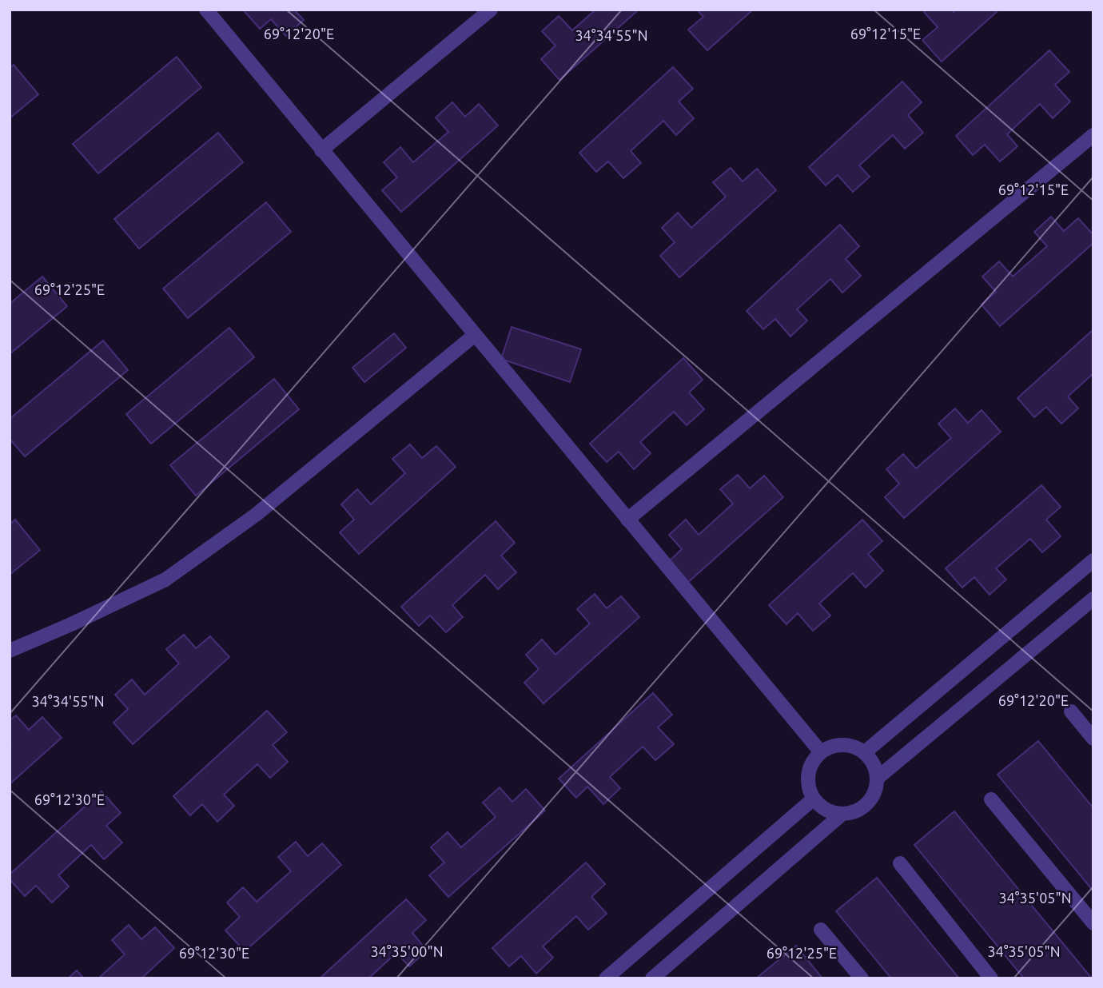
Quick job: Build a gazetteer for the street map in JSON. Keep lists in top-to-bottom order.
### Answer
{
  "coordinates": [
    "69°12'15\"E",
    "69°12'20\"E",
    "34°34'55\"N",
    "69°12'25\"E",
    "69°12'30\"E",
    "34°35'05\"N",
    "34°35'00\"N"
  ]
}
